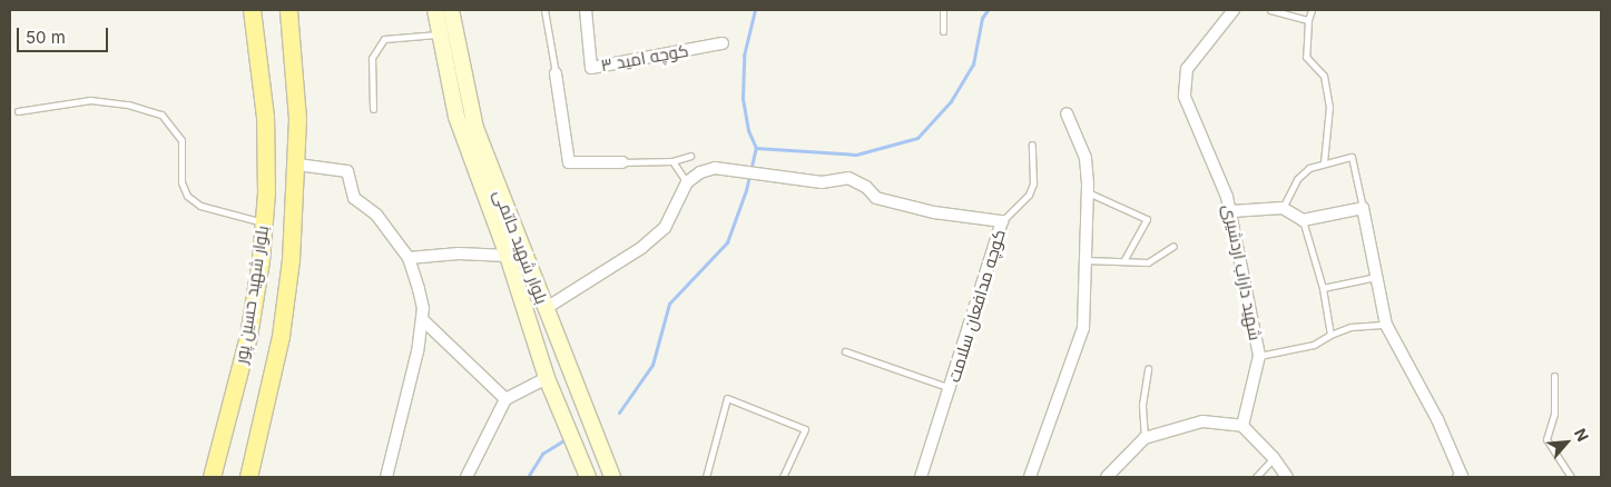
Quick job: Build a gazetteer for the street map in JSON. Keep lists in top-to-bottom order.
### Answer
{
  "streets": {
    "main road": ["بلوار شهید حاتمی", "بلوار شهيد حسین پور"],
    "street": ["کوچه امید ۳", "شهید داراب اردشیری", "کوچه مدافعان سلامت"]
  },
  "scale_bar": "50 m",
  "north": "top right"
}
